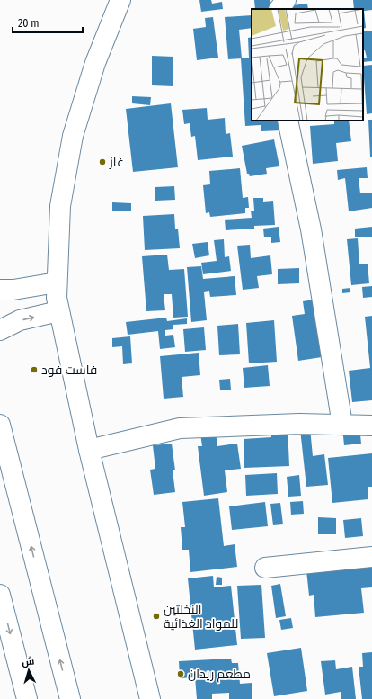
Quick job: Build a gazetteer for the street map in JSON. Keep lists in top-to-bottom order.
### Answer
{
  "places": [
    "غاز",
    "فاست فود",
    "النخلتين للمواد الغذائية",
    "مطعم ريدان"
  ],
  "scale_bar": "20 m",
  "north": "top"
}
